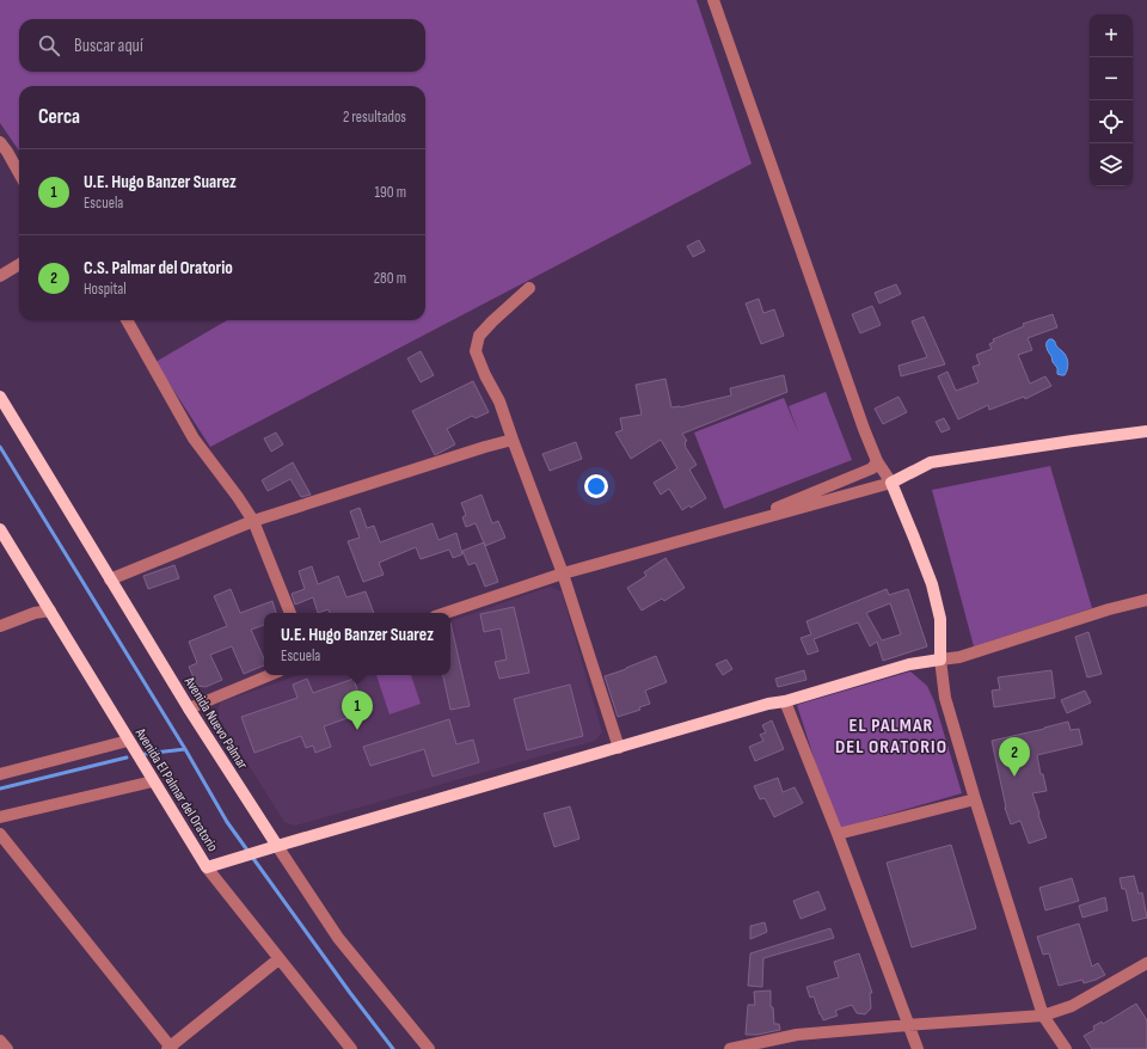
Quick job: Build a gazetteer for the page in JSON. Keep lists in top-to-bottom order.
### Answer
{
  "streets": {
    "main road": ["Avenida Nuevo Palmar", "Avenida El Palmar del Oratorio"]
  },
  "districts": ["EL PALMAR DEL ORATORIO"],
  "page": {
    "map_buttons": ["+", "−"],
    "search": "Buscar aquí",
    "heading": ["Cerca", "2 resultados"],
    "list": [
      {
        "mark": "1",
        "name": "U.E. Hugo Banzer Suarez",
        "note": "Escuela",
        "value": "190 m"
      },
      {
        "mark": "2",
        "name": "C.S. Palmar del Oratorio",
        "note": "Hospital",
        "value": "280 m"
      }
    ],
    "popup": ["U.E. Hugo Banzer Suarez", "Escuela"],
    "pins": ["1", "2"]
  }
}
